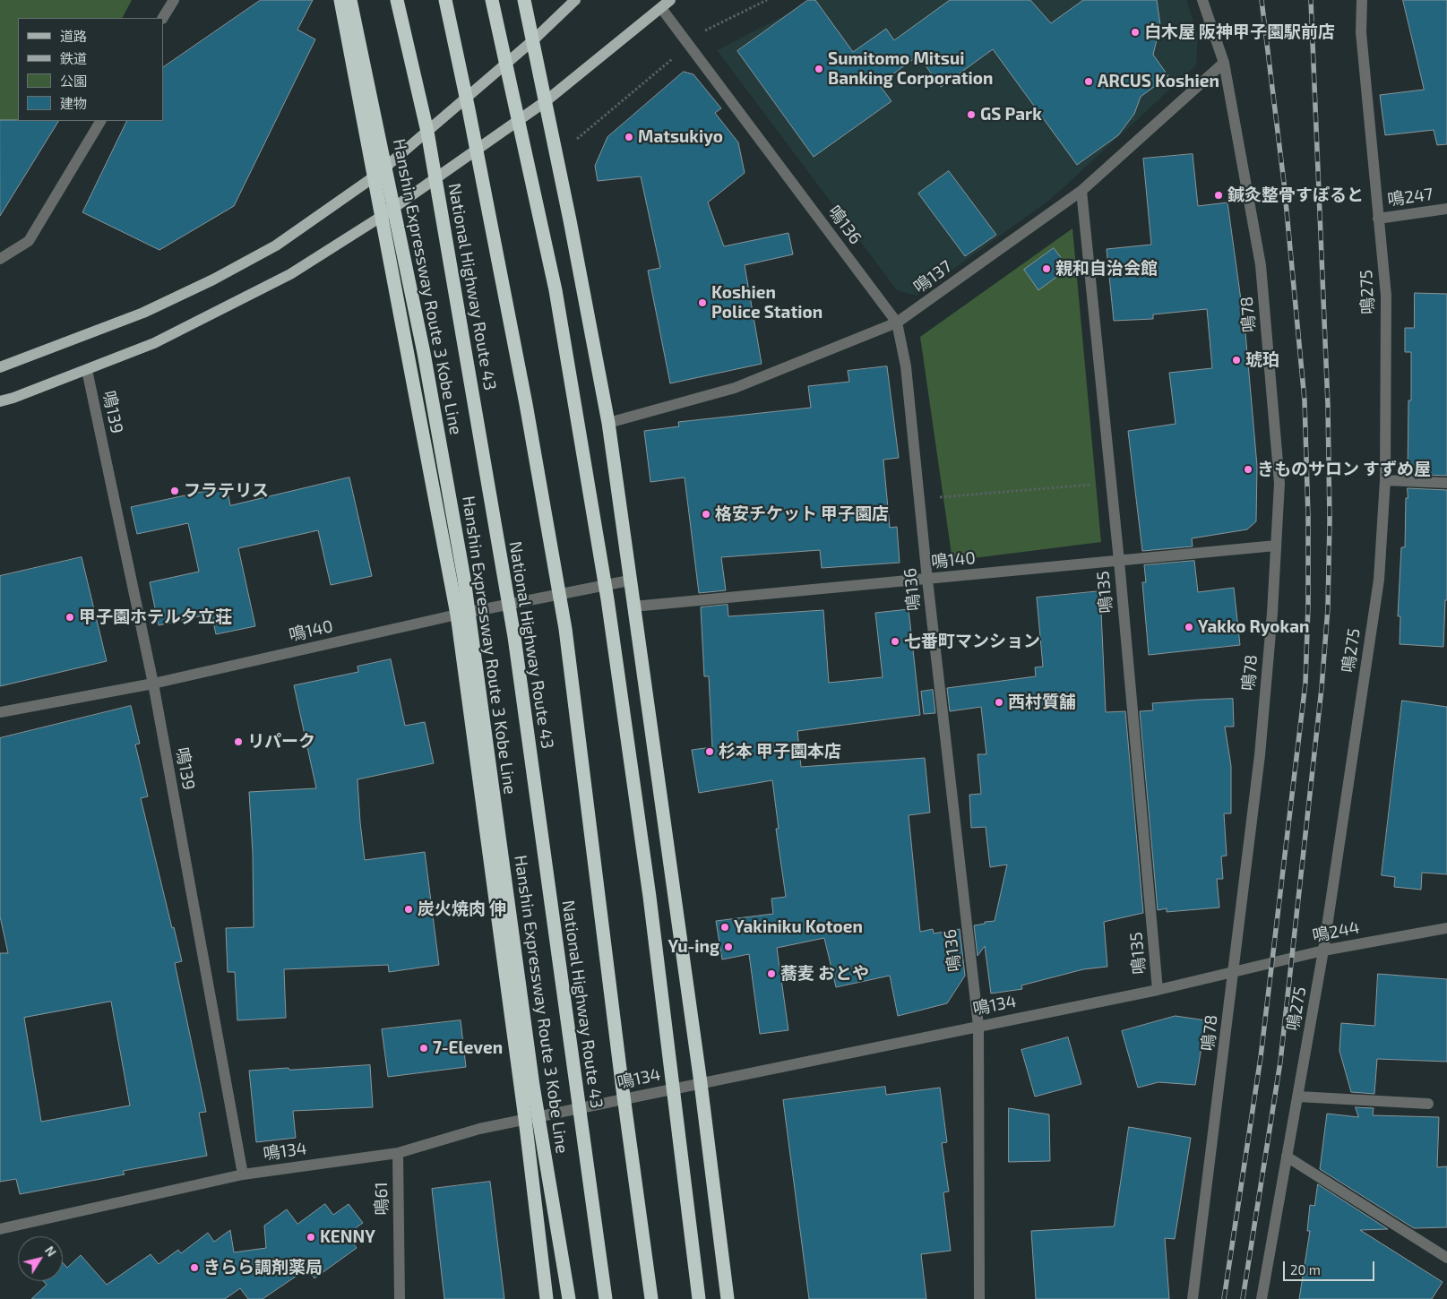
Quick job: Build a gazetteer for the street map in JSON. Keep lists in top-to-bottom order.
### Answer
{
  "streets": {
    "highway": ["Hanshin Expressway Route 3 Kobe Line", "National Highway Route 43"],
    "street": [
      "鳴247",
      "鳴136",
      "鳴137",
      "鳴275",
      "鳴78",
      "鳴139",
      "鳴140",
      "鳴135",
      "鳴244",
      "鳴134",
      "鳴61"
    ]
  },
  "crossings": [
    ["鳴247", "鳴275"],
    ["鳴136", "鳴137"],
    ["鳴136", "鳴140"],
    ["鳴136", "鳴134"],
    ["鳴137", "鳴78"],
    ["鳴137", "鳴135"],
    ["鳴275", "鳴244"],
    ["鳴78", "鳴140"],
    ["鳴78", "鳴244"],
    ["鳴78", "鳴134"],
    ["鳴139", "鳴140"],
    ["鳴139", "鳴134"],
    ["鳴140", "鳴135"],
    ["鳴135", "鳴134"],
    ["鳴244", "鳴134"],
    ["鳴134", "鳴61"]
  ],
  "places": [
    "白木屋 阪神甲子園駅前店",
    "Sumitomo Mitsui Banking Corporation",
    "ARCUS Koshien",
    "GS Park",
    "Matsukiyo",
    "鍼灸整骨すぽると",
    "親和自治会館",
    "Koshien Police Station",
    "琥珀",
    "きものサロン すずめ屋",
    "フラテリス",
    "格安チケット 甲子園店",
    "甲子園ホテル夕立荘",
    "Yakko Ryokan",
    "七番町マンション",
    "西村質舗",
    "リパーク",
    "杉本 甲子園本店",
    "炭火焼肉 伸",
    "Yakiniku Kotoen",
    "Yu-ing",
    "蕎麦 おとや",
    "7-Eleven",
    "KENNY",
    "きらら調剤薬局"
  ],
  "legend": [
    "道路",
    "鉄道",
    "公園",
    "建物"
  ],
  "scale_bar": "20 m",
  "north": "top right"
}
